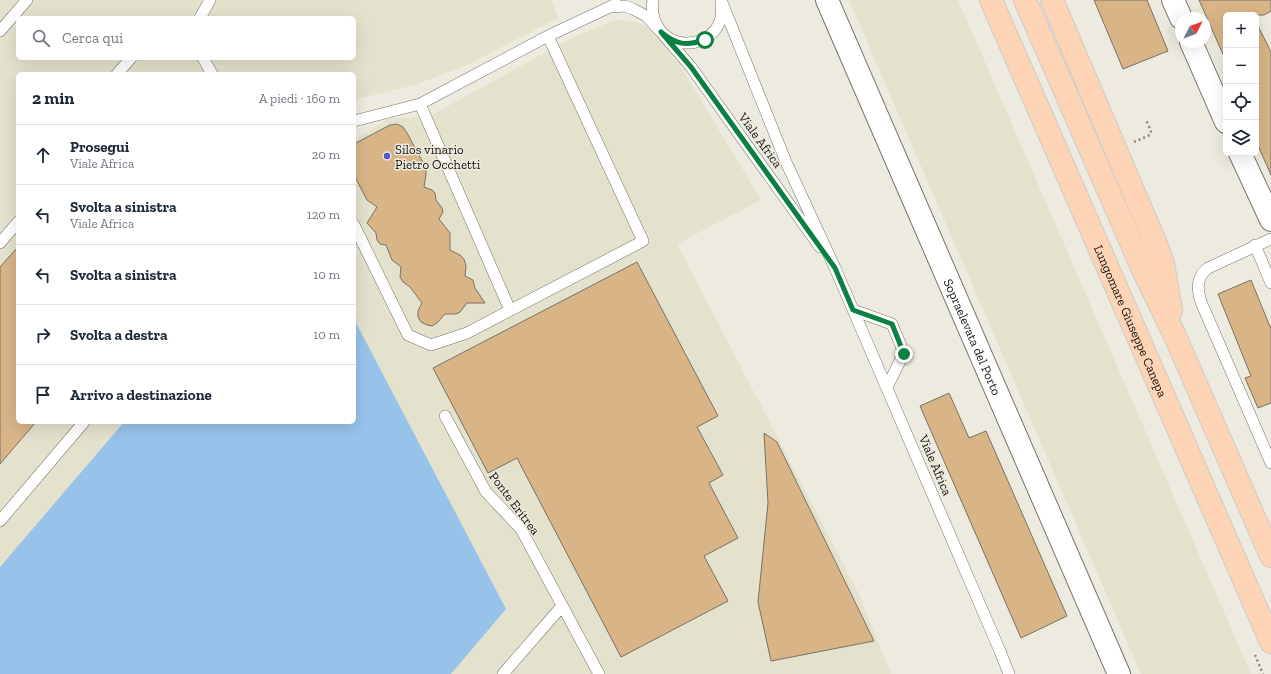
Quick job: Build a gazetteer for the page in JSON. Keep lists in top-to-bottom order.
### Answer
{
  "streets": {
    "highway": ["Lungomare Giuseppe Canepa"],
    "street": ["Sopraelevata del Porto"],
    "lane": ["Viale Africa", "Ponte Eritrea"]
  },
  "places": ["Silos vinario Pietro Occhetti"],
  "north": "top right",
  "page": {
    "map_buttons": ["+", "−"],
    "search": "Cerca qui",
    "heading": ["2 min", "A piedi · 160 m"],
    "list": [
      ["Prosegui", "Viale Africa", "20 m"],
      ["Svolta a sinistra", "Viale Africa", "120 m"],
      ["Svolta a sinistra", "10 m"],
      ["Svolta a destra", "10 m"],
      "Arrivo a destinazione"
    ]
  }
}
